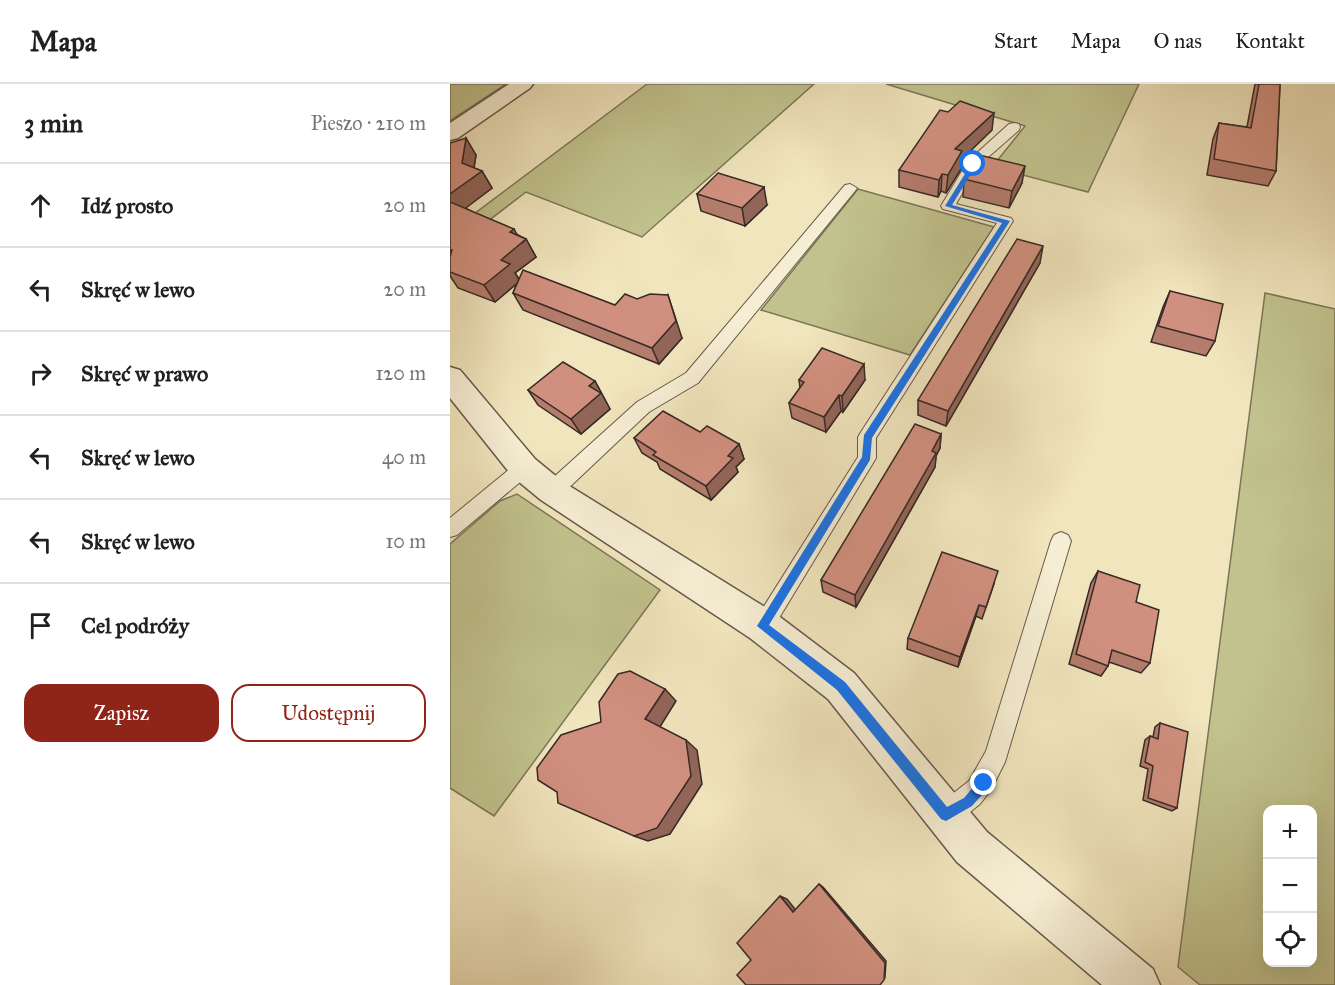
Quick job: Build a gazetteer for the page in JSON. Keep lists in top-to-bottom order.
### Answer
{
  "page": {
    "header": "Mapa",
    "nav": [
      "Start",
      "Mapa",
      "O nas",
      "Kontakt"
    ],
    "heading": ["3 min", "Pieszo · 210 m"],
    "list": [
      ["Idź prosto", "20 m"],
      ["Skręć w lewo", "20 m"],
      ["Skręć w prawo", "120 m"],
      ["Skręć w lewo", "40 m"],
      ["Skręć w lewo", "10 m"],
      "Cel podróży"
    ],
    "buttons": ["Zapisz", "Udostępnij"],
    "map_buttons": ["+", "−"]
  }
}
